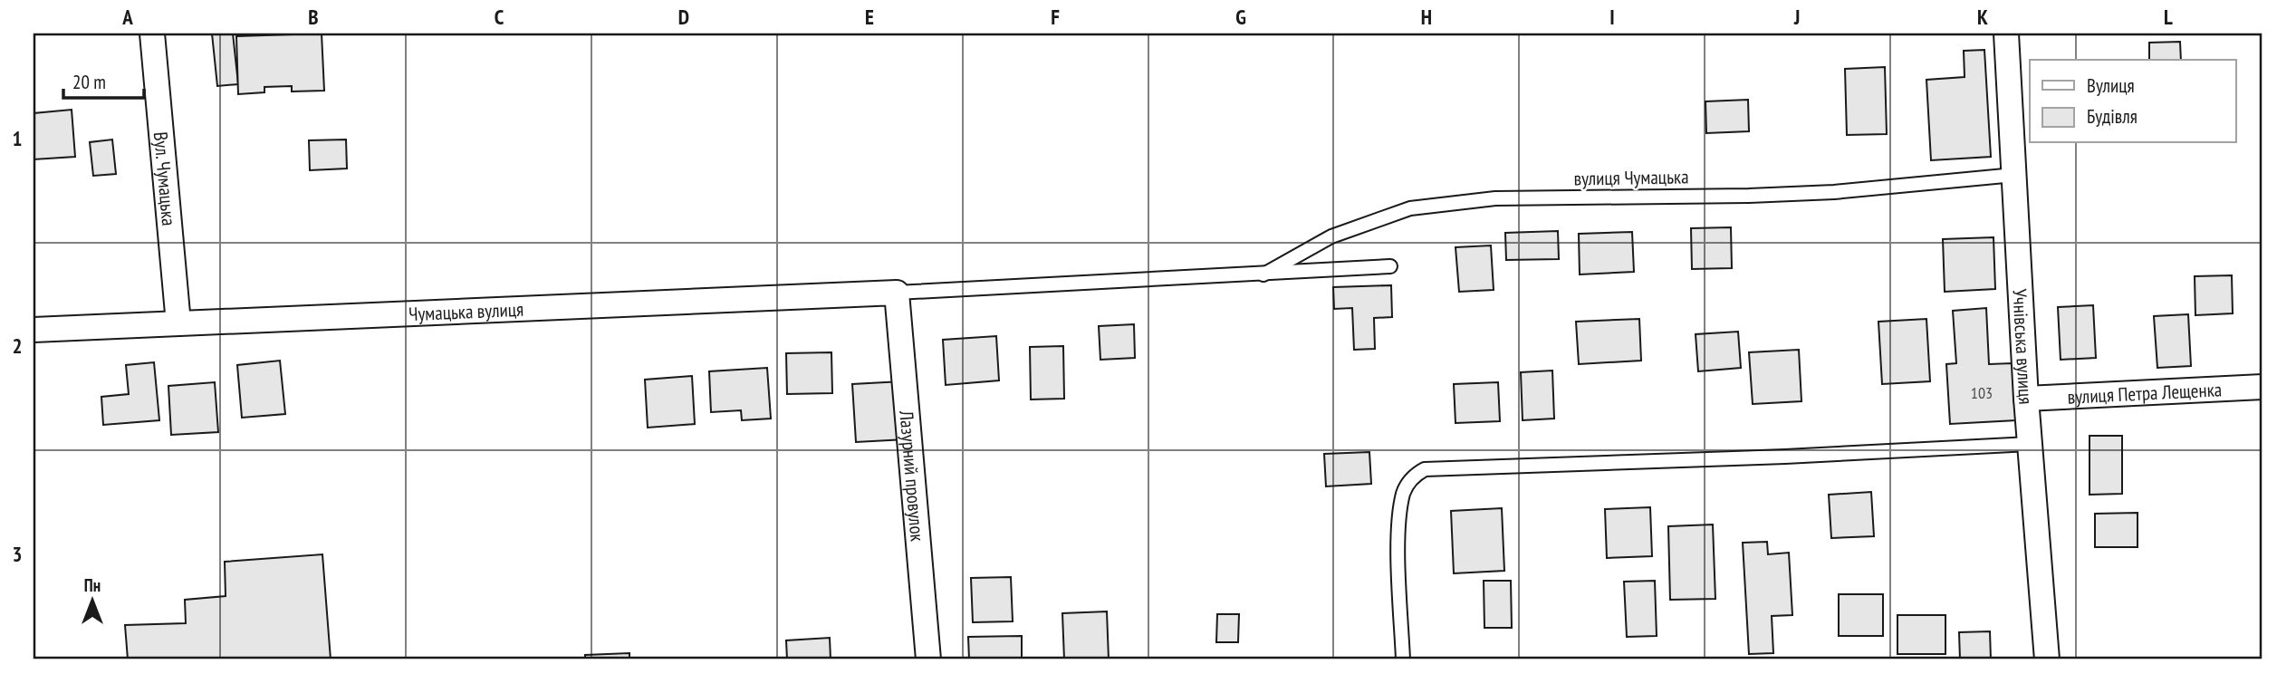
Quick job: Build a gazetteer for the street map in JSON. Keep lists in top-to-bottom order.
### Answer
{
  "streets": {
    "street": [
      "Вул. Чумацька",
      "Чумацька вулиця",
      "Учнівська вулиця",
      "вулиця Петра Лещенка",
      "Лазурний провулок"
    ],
    "lane": ["вулиця Чумацька"]
  },
  "crossings": [
    ["вулиця Чумацька", "Учнівська вулиця"],
    ["Вул. Чумацька", "Чумацька вулиця"],
    ["Чумацька вулиця", "Лазурний провулок"],
    ["Учнівська вулиця", "вулиця Петра Лещенка"]
  ],
  "house_numbers": ["103"],
  "legend": ["Вулиця", "Будівля"],
  "scale_bar": "20 m",
  "north": "top",
  "grid": {
    "columns": [
      "A",
      "B",
      "C",
      "D",
      "E",
      "F",
      "G",
      "H",
      "I",
      "J",
      "K",
      "L"
    ],
    "rows": ["1", "2", "3"]
  }
}
